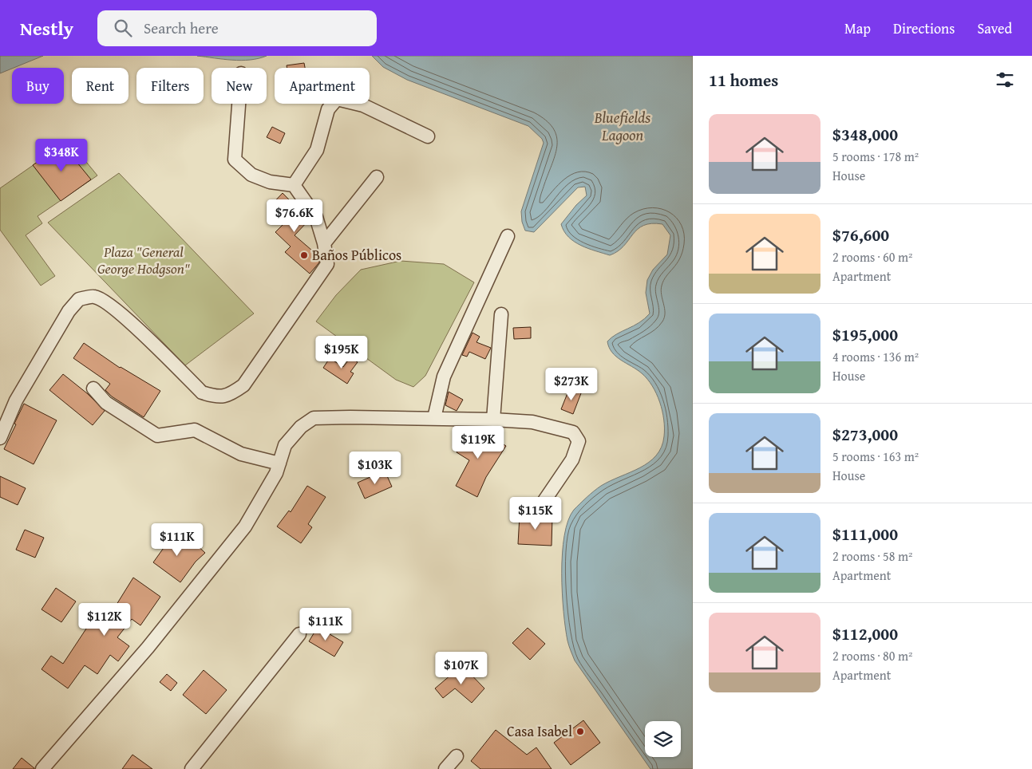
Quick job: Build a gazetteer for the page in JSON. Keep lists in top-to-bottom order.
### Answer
{
  "water": ["Bluefields Lagoon"],
  "parks": ["Plaza \"General George Hodgson\""],
  "places": ["Baños Públicos", "Casa Isabel"],
  "page": {
    "header": "Nestly",
    "search": "Search here",
    "nav": ["Map", "Directions", "Saved"],
    "heading": "11 homes",
    "chip": [
      "Buy",
      "Rent",
      "Filters",
      "New",
      "Apartment"
    ],
    "list": [
      {
        "name": "$348,000",
        "note": "5 rooms · 178 m² · House"
      },
      {
        "name": "$76,600",
        "note": "2 rooms · 60 m² · Apartment"
      },
      {
        "name": "$195,000",
        "note": "4 rooms · 136 m² · House"
      },
      {
        "name": "$273,000",
        "note": "5 rooms · 163 m² · House"
      },
      {
        "name": "$111,000",
        "note": "2 rooms · 58 m² · Apartment"
      },
      {
        "name": "$112,000",
        "note": "2 rooms · 80 m² · Apartment"
      }
    ],
    "price": [
      "$348K",
      "$76.6K",
      "$195K",
      "$273K",
      "$119K",
      "$103K",
      "$115K",
      "$111K",
      "$112K",
      "$111K",
      "$107K"
    ]
  }
}
